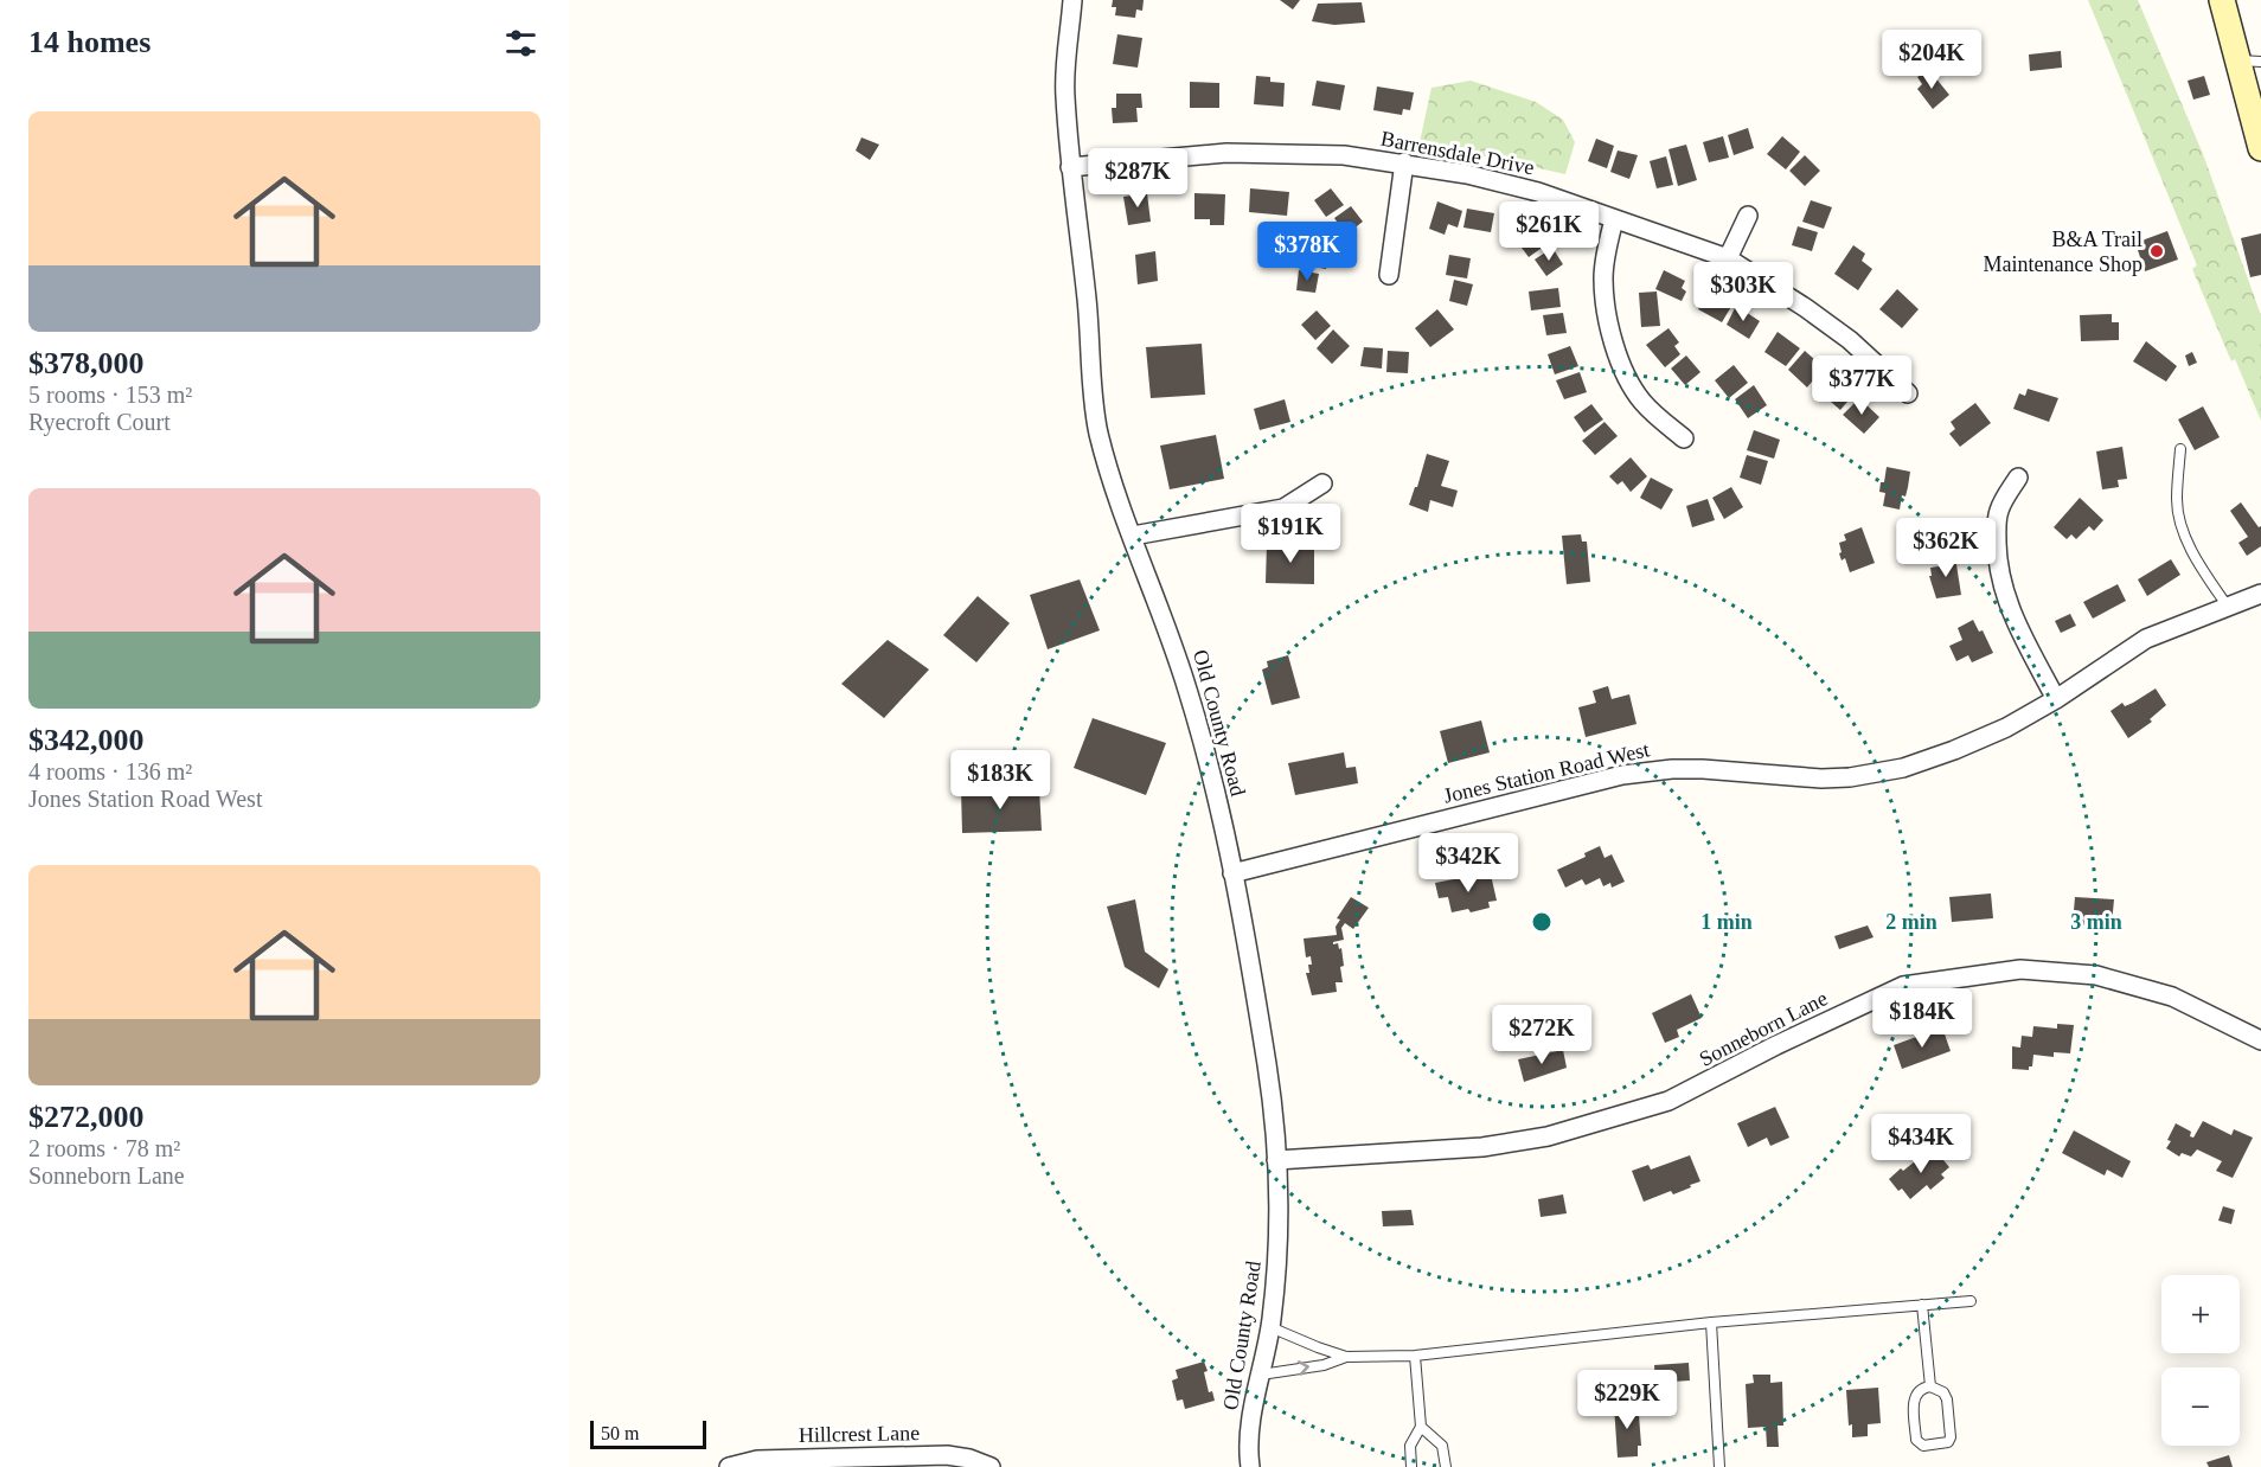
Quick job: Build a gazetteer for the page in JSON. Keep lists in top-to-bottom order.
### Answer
{
  "streets": {
    "street": [
      "Barrensdale Drive",
      "Old County Road",
      "Jones Station Road West",
      "Sonneborn Lane",
      "Hillcrest Lane"
    ]
  },
  "crossings": [
    ["Barrensdale Drive", "Old County Road"],
    ["Old County Road", "Jones Station Road West"],
    ["Old County Road", "Sonneborn Lane"]
  ],
  "places": ["B&A Trail Maintenance Shop"],
  "scale_bar": "50 m",
  "page": {
    "heading": "14 homes",
    "price": [
      "$204K",
      "$287K",
      "$261K",
      "$378K",
      "$303K",
      "$377K",
      "$191K",
      "$362K",
      "$183K",
      "$342K",
      "$184K",
      "$272K",
      "$434K",
      "$229K"
    ],
    "list": [
      {
        "name": "$378,000",
        "note": "5 rooms · 153 m² · Ryecroft Court"
      },
      {
        "name": "$342,000",
        "note": "4 rooms · 136 m² · Jones Station Road West"
      },
      {
        "name": "$272,000",
        "note": "2 rooms · 78 m² · Sonneborn Lane"
      }
    ],
    "map_buttons": ["+", "−"],
    "scale": "50 m"
  },
  "rings": ["1 min", "2 min", "3 min"]
}
